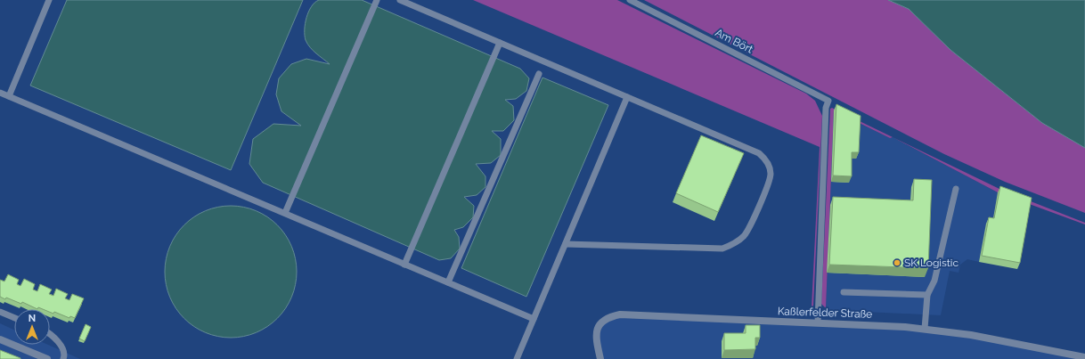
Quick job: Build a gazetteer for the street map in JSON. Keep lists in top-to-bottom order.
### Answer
{
  "streets": {
    "street": ["Kaßlerfelder Straße"],
    "lane": ["Am Bört"]
  },
  "crossings": [
    ["Am Bört", "Kaßlerfelder Straße"]
  ],
  "places": ["SK Logistic"],
  "north": "top"
}
